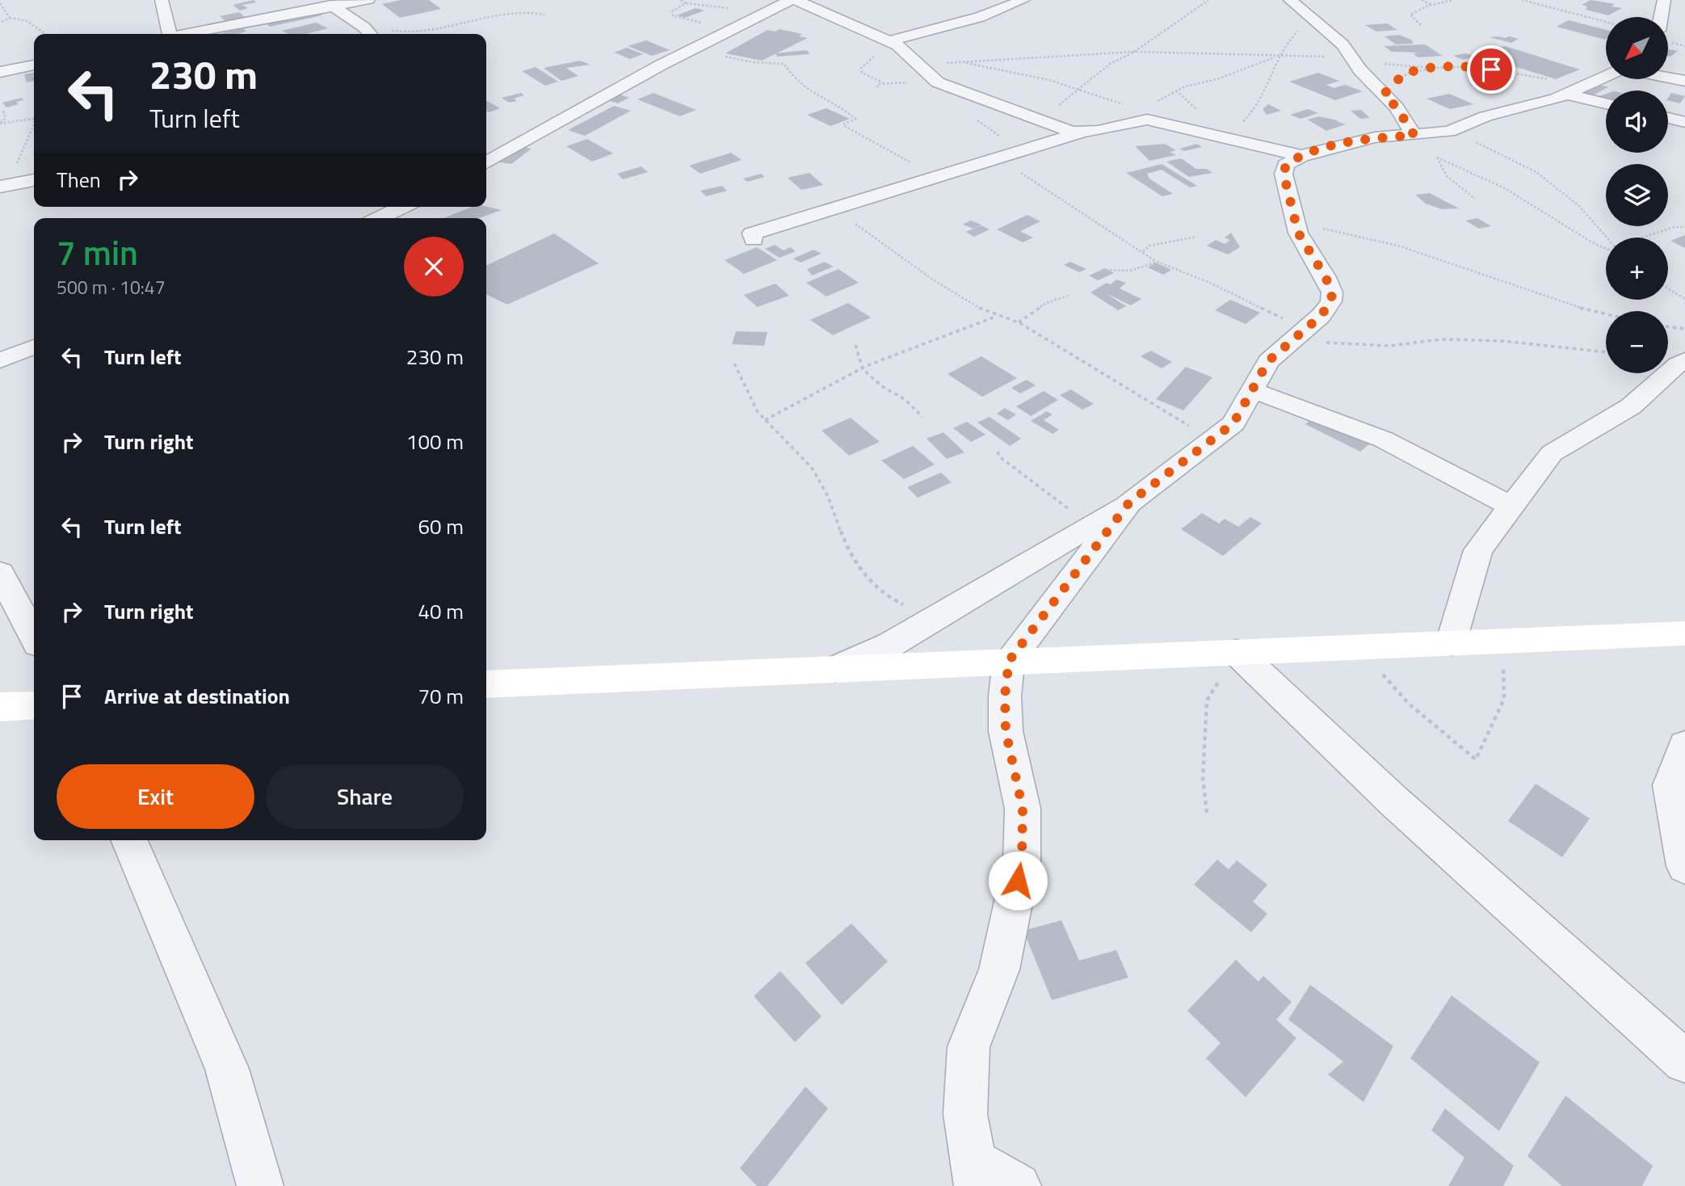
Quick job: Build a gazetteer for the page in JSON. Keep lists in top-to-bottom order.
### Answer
{
  "north": "bottom left",
  "page": {
    "map_buttons": ["+", "−"],
    "turn": ["230 m", "Turn left"],
    "then": "Then",
    "heading": ["7 min", "500 m · 10:47"],
    "list": [
      {
        "name": "Turn left",
        "value": "230 m"
      },
      {
        "name": "Turn right",
        "value": "100 m"
      },
      {
        "name": "Turn left",
        "value": "60 m"
      },
      {
        "name": "Turn right",
        "value": "40 m"
      },
      {
        "name": "Arrive at destination",
        "value": "70 m"
      }
    ],
    "buttons": ["Exit", "Share"]
  }
}
